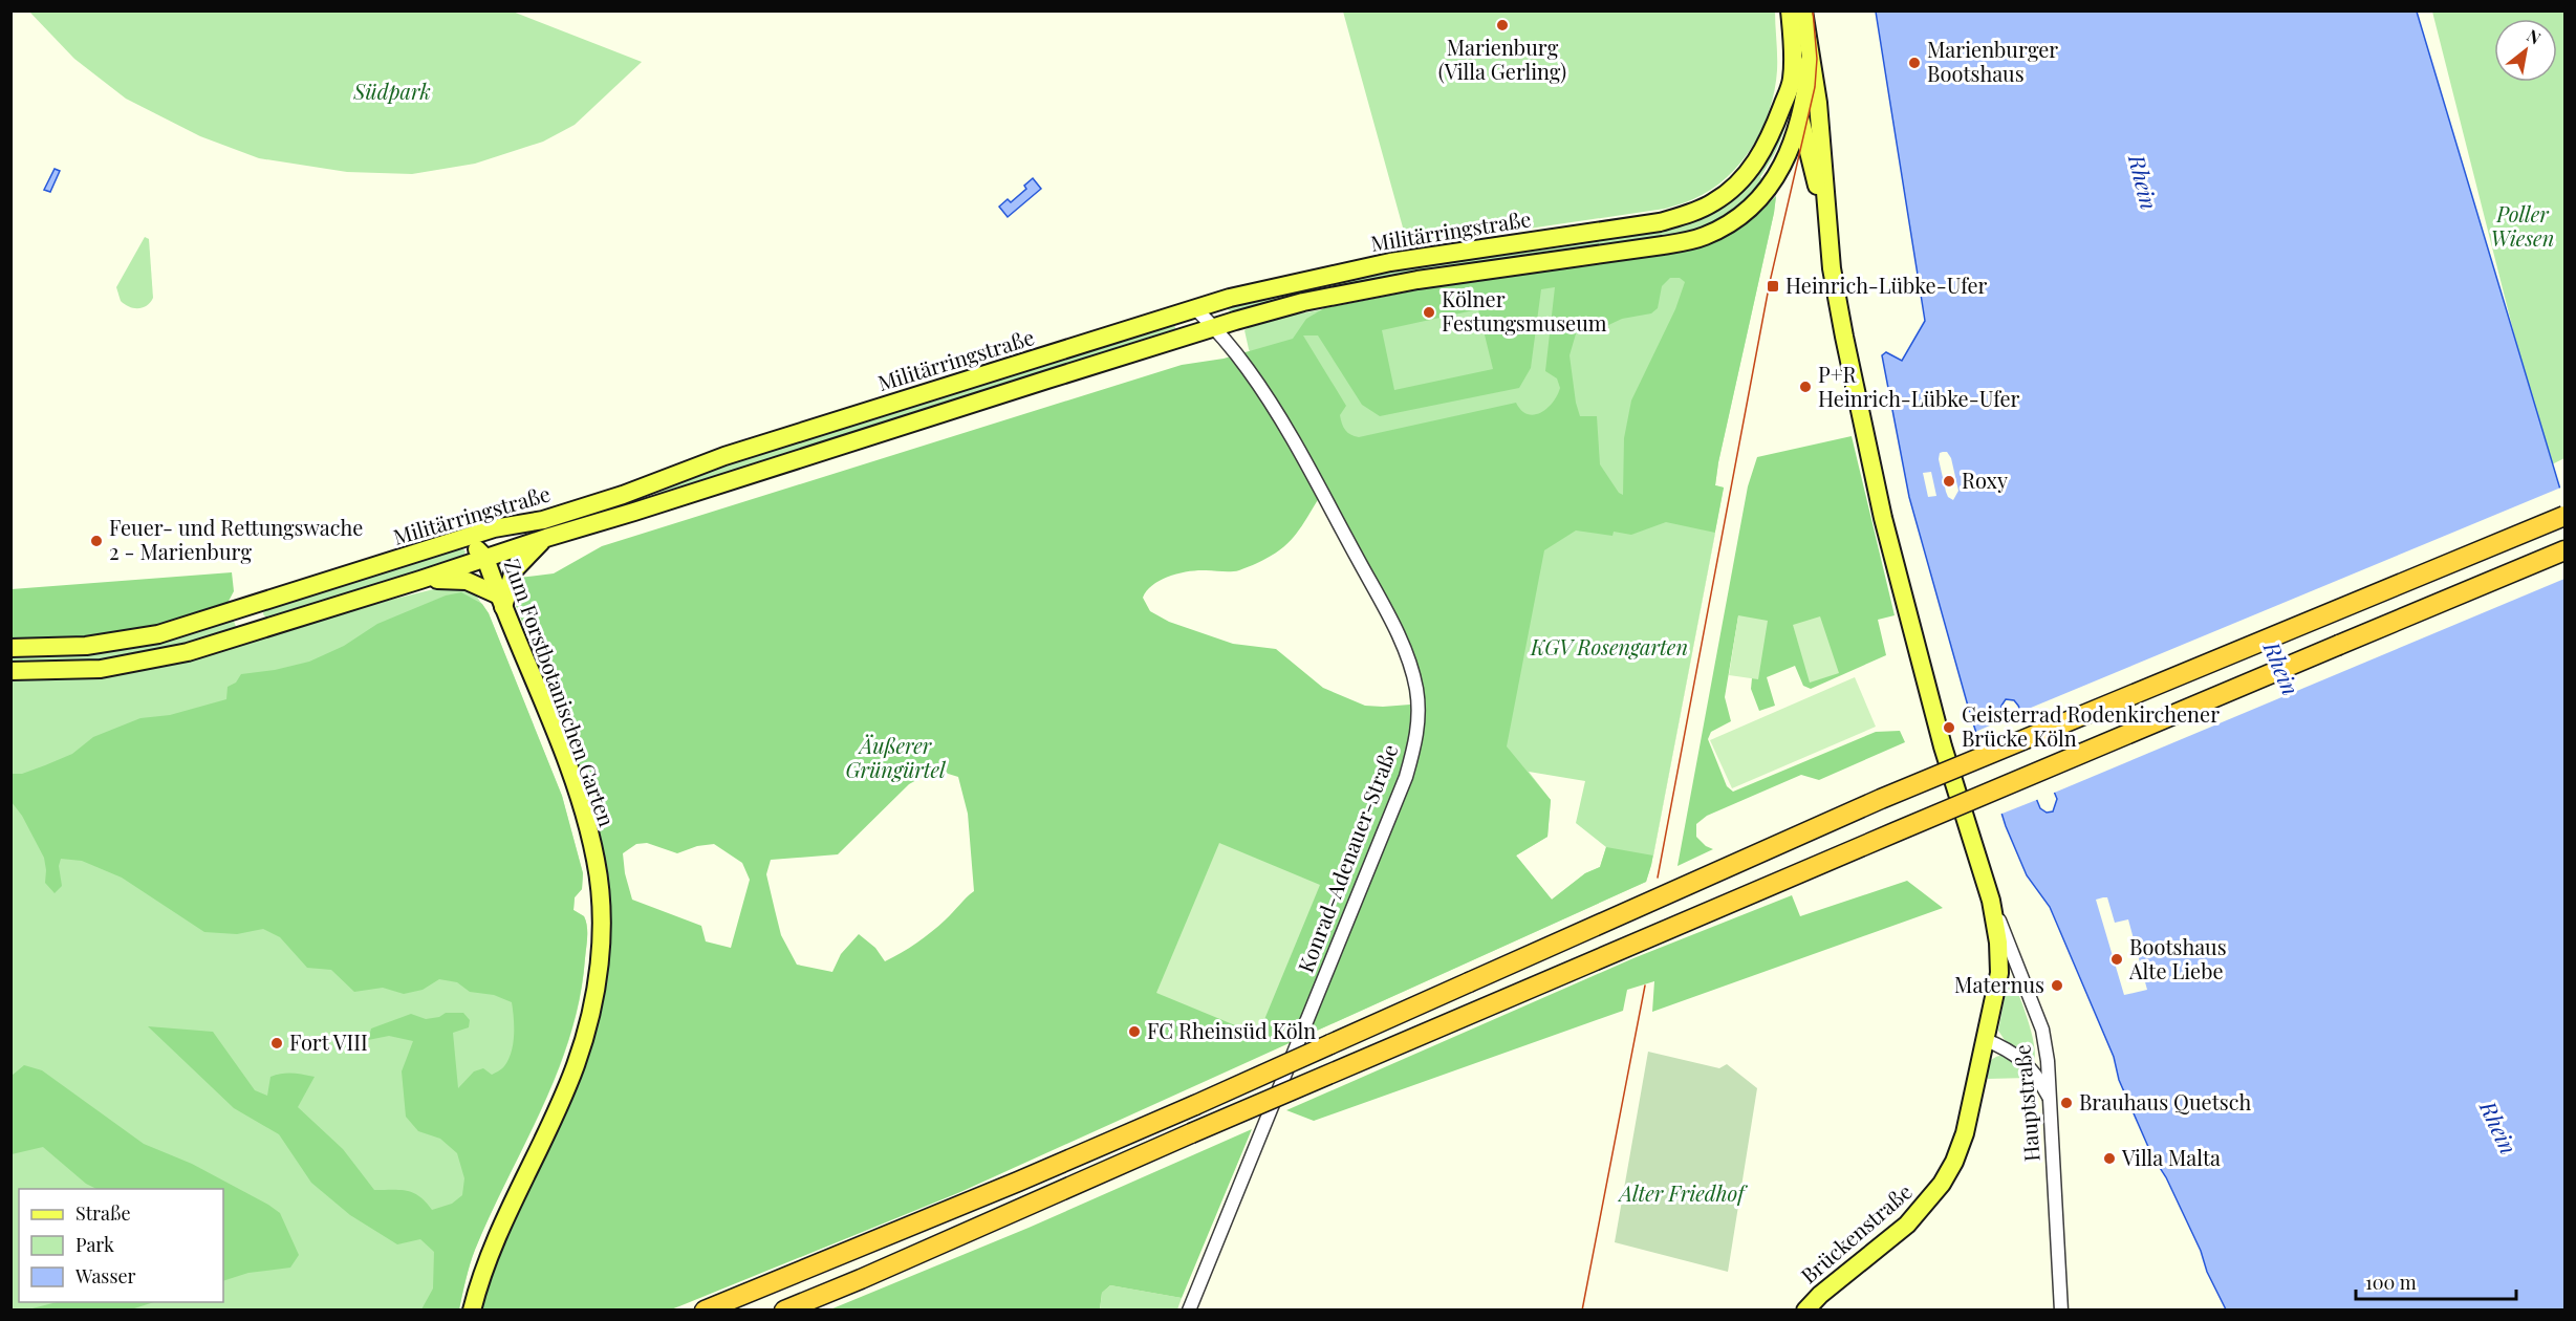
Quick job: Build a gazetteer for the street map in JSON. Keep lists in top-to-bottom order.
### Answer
{
  "streets": {
    "main road": ["Militärringstraße", "Zum Forstbotanischen Garten", "Brückenstraße"],
    "street": ["Konrad-Adenauer-Straße", "Hauptstraße"]
  },
  "crossings": [
    ["Militärringstraße", "Zum Forstbotanischen Garten"],
    ["Militärringstraße", "Konrad-Adenauer-Straße"],
    ["Hauptstraße", "Brückenstraße"]
  ],
  "water": ["Rhein"],
  "parks": [
    "Südpark",
    "Poller Wiesen",
    "KGV Rosengarten",
    "Äußerer Grüngürtel",
    "Alter Friedhof"
  ],
  "places": {
    "other": [
      "Marienburg (Villa Gerling)",
      "Marienburger Bootshaus",
      "Kölner Festungsmuseum",
      "P+R Heinrich-Lübke-Ufer",
      "Roxy",
      "Feuer- und Rettungswache 2 - Marienburg",
      "Geisterrad Rodenkirchener Brücke Köln",
      "Bootshaus Alte Liebe",
      "Maternus",
      "FC Rheinsüd Köln",
      "Fort VIII",
      "Brauhaus Quetsch",
      "Villa Malta"
    ],
    "transit": ["Heinrich-Lübke-Ufer"]
  },
  "legend": ["Straße", "Park", "Wasser"],
  "scale_bar": "100 m",
  "north": "top right"
}
